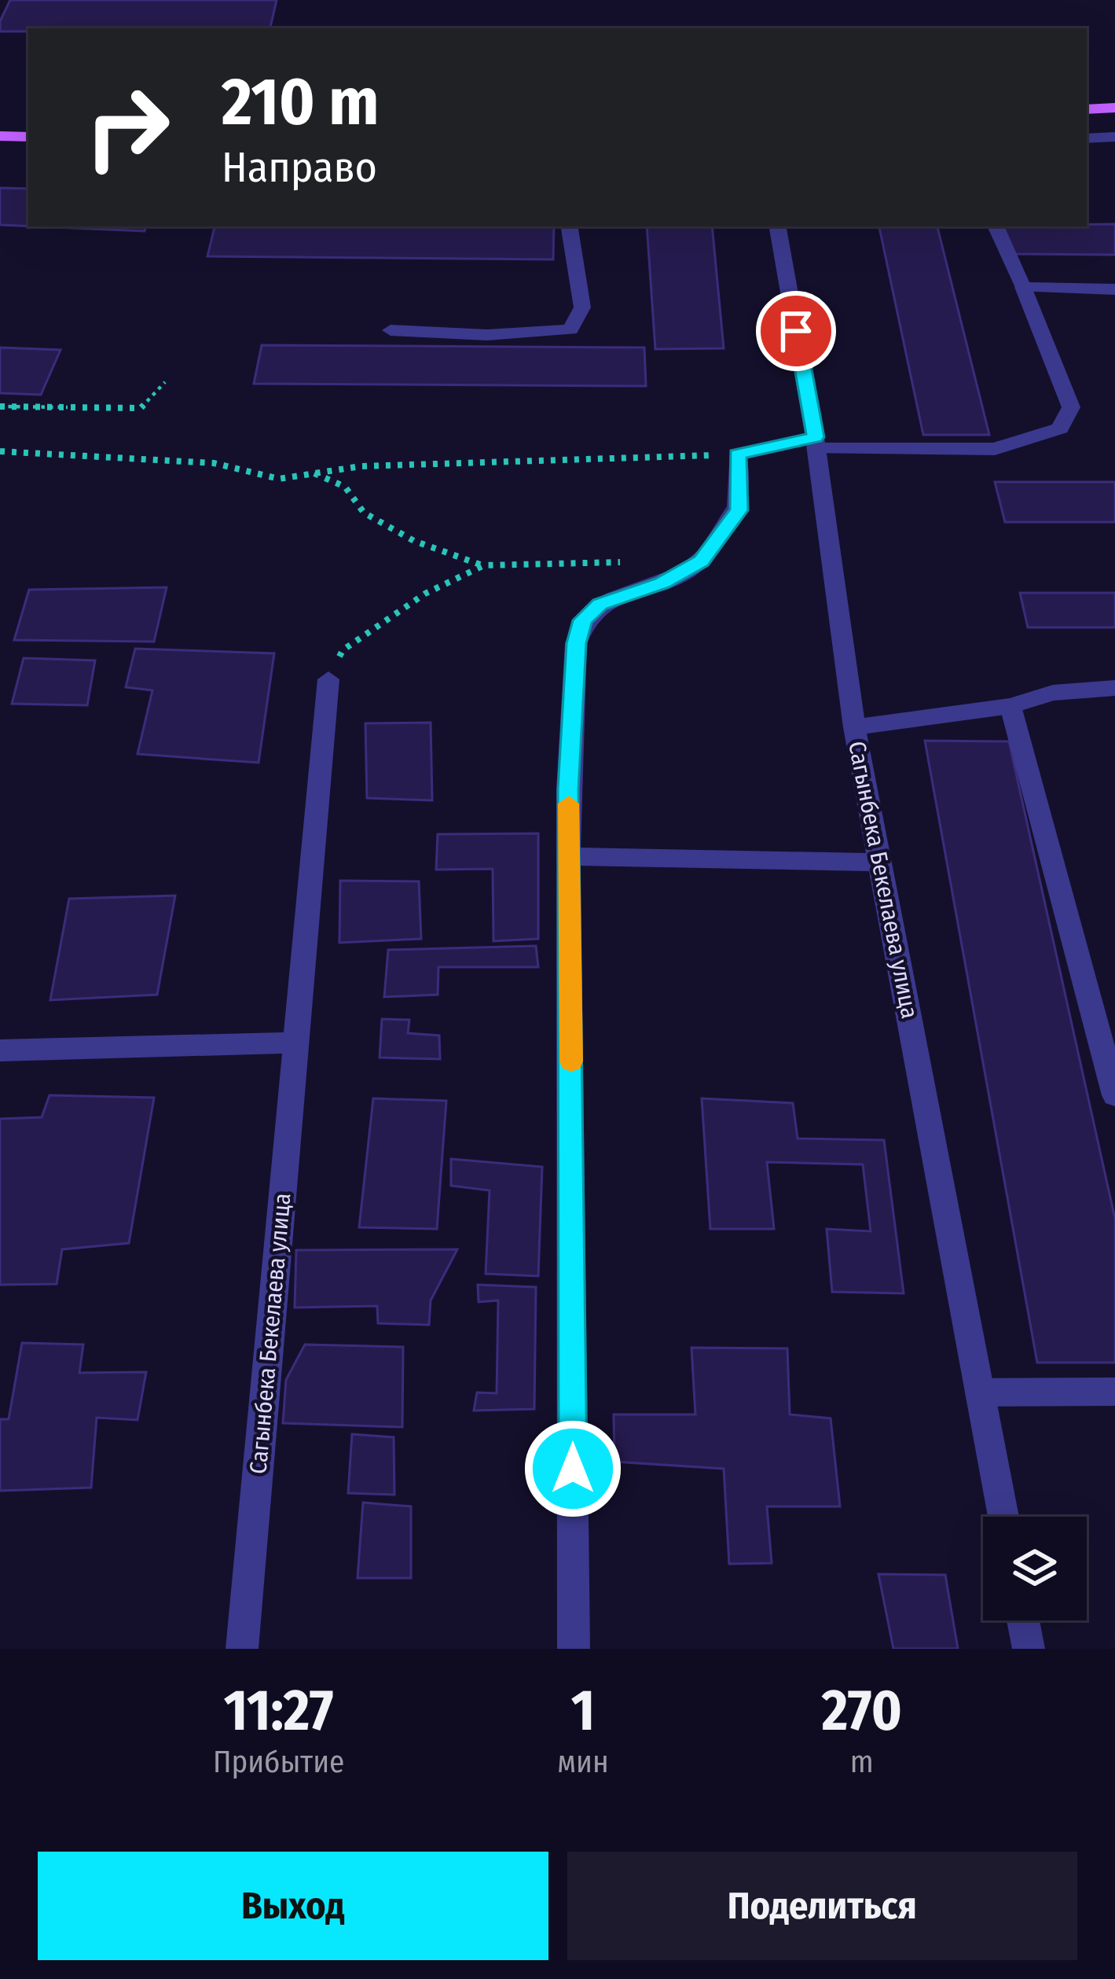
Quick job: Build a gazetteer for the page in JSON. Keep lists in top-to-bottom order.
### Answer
{
  "streets": {
    "street": ["Сагынбека Бекелаева улица"]
  },
  "page": {
    "turn": ["210 m", "Направо"],
    "eta": [
      "11:27",
      "Прибытие",
      "1",
      "мин",
      "270",
      "m"
    ],
    "buttons": ["Выход", "Поделиться"]
  }
}
